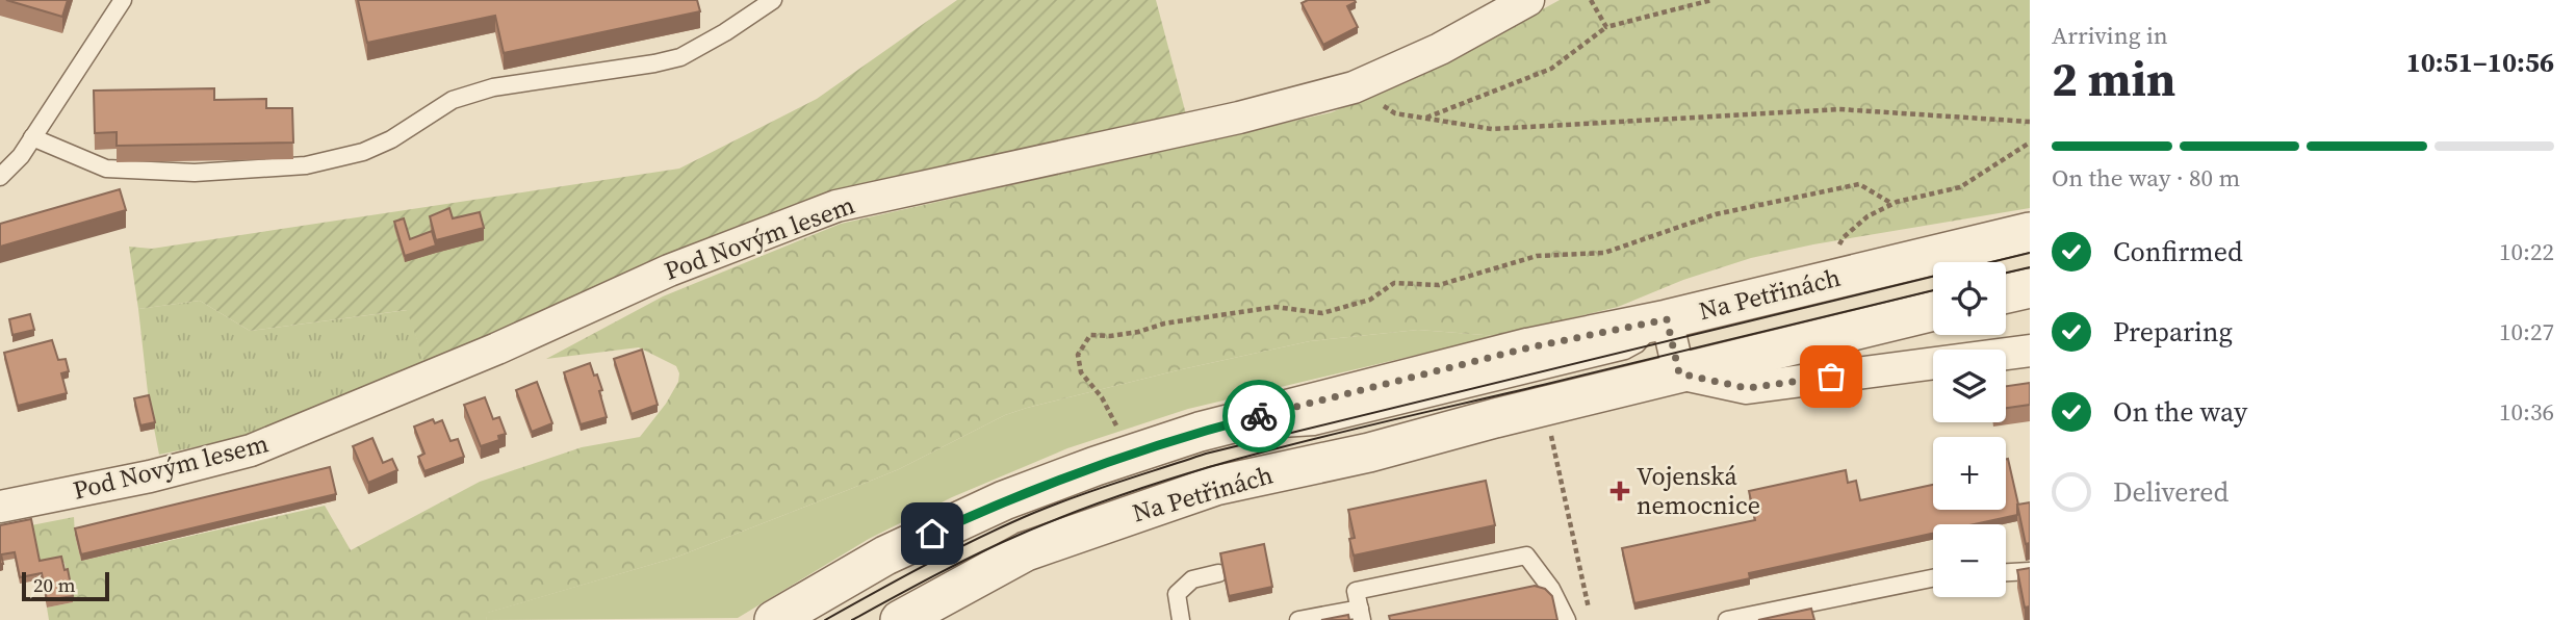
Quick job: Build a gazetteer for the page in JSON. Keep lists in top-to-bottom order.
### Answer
{
  "streets": {
    "street": ["Pod Novým lesem", "Na Petřinách"]
  },
  "places": {
    "health": ["Vojenská nemocnice"]
  },
  "scale_bar": "20 m",
  "page": {
    "heading": ["2 min", "Arriving in", "10:51–10:56"],
    "bar": "On the way · 80 m",
    "list": [
      ["Confirmed", "10:22"],
      ["Preparing", "10:27"],
      ["On the way", "10:36"],
      "Delivered"
    ],
    "map_buttons": ["+", "−"],
    "scale": "20 m"
  }
}
